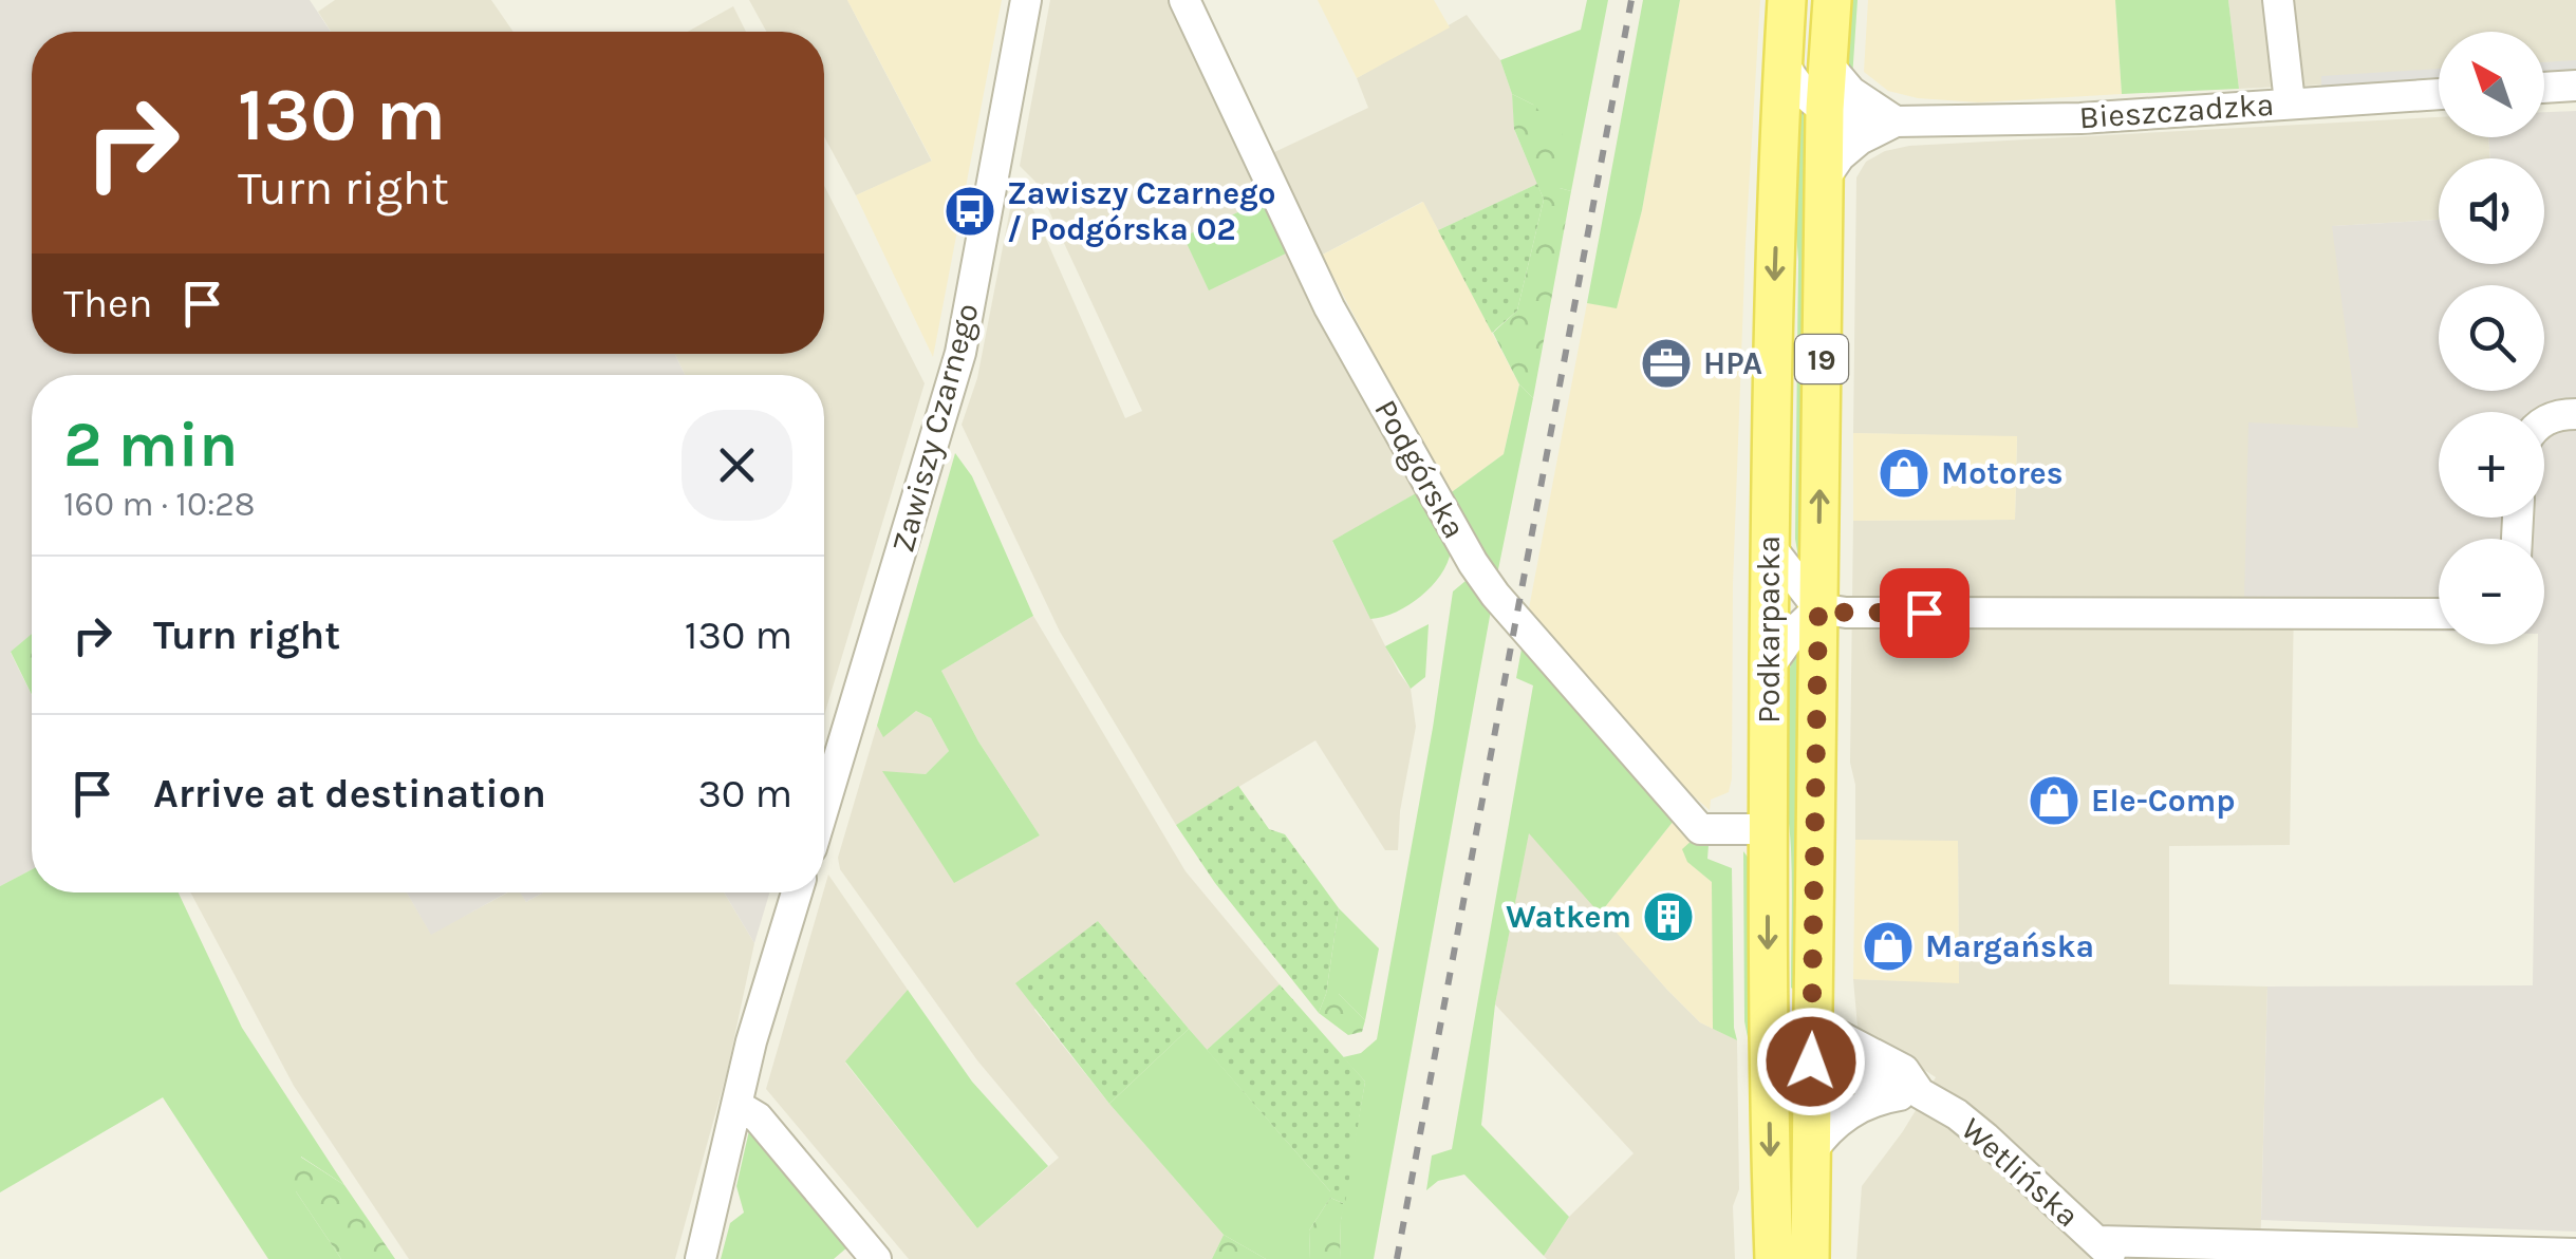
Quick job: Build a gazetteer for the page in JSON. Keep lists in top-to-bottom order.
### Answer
{
  "streets": {
    "main road": ["19", "Podkarpacka"],
    "street": [
      "Bieszczadzka",
      "Zawiszy Czarnego",
      "Podgórska",
      "Wetlińska"
    ]
  },
  "crossings": [
    ["Bieszczadzka", "Podkarpacka"],
    ["Podgórska", "Podkarpacka"],
    ["Podkarpacka", "Wetlińska"]
  ],
  "places": {
    "bus stop": ["Zawiszy Czarnego / Podgórska 02"],
    "office": ["HPA"],
    "shop": ["Motores", "Ele-Comp", "Margańska"],
    "building": ["Watkem"]
  },
  "north": "top left",
  "page": {
    "map_buttons": ["+", "−"],
    "turn": ["130 m", "Turn right"],
    "then": "Then",
    "heading": ["2 min", "160 m · 10:28"],
    "list": [
      {
        "name": "Turn right",
        "value": "130 m"
      },
      {
        "name": "Arrive at destination",
        "value": "30 m"
      }
    ]
  }
}
